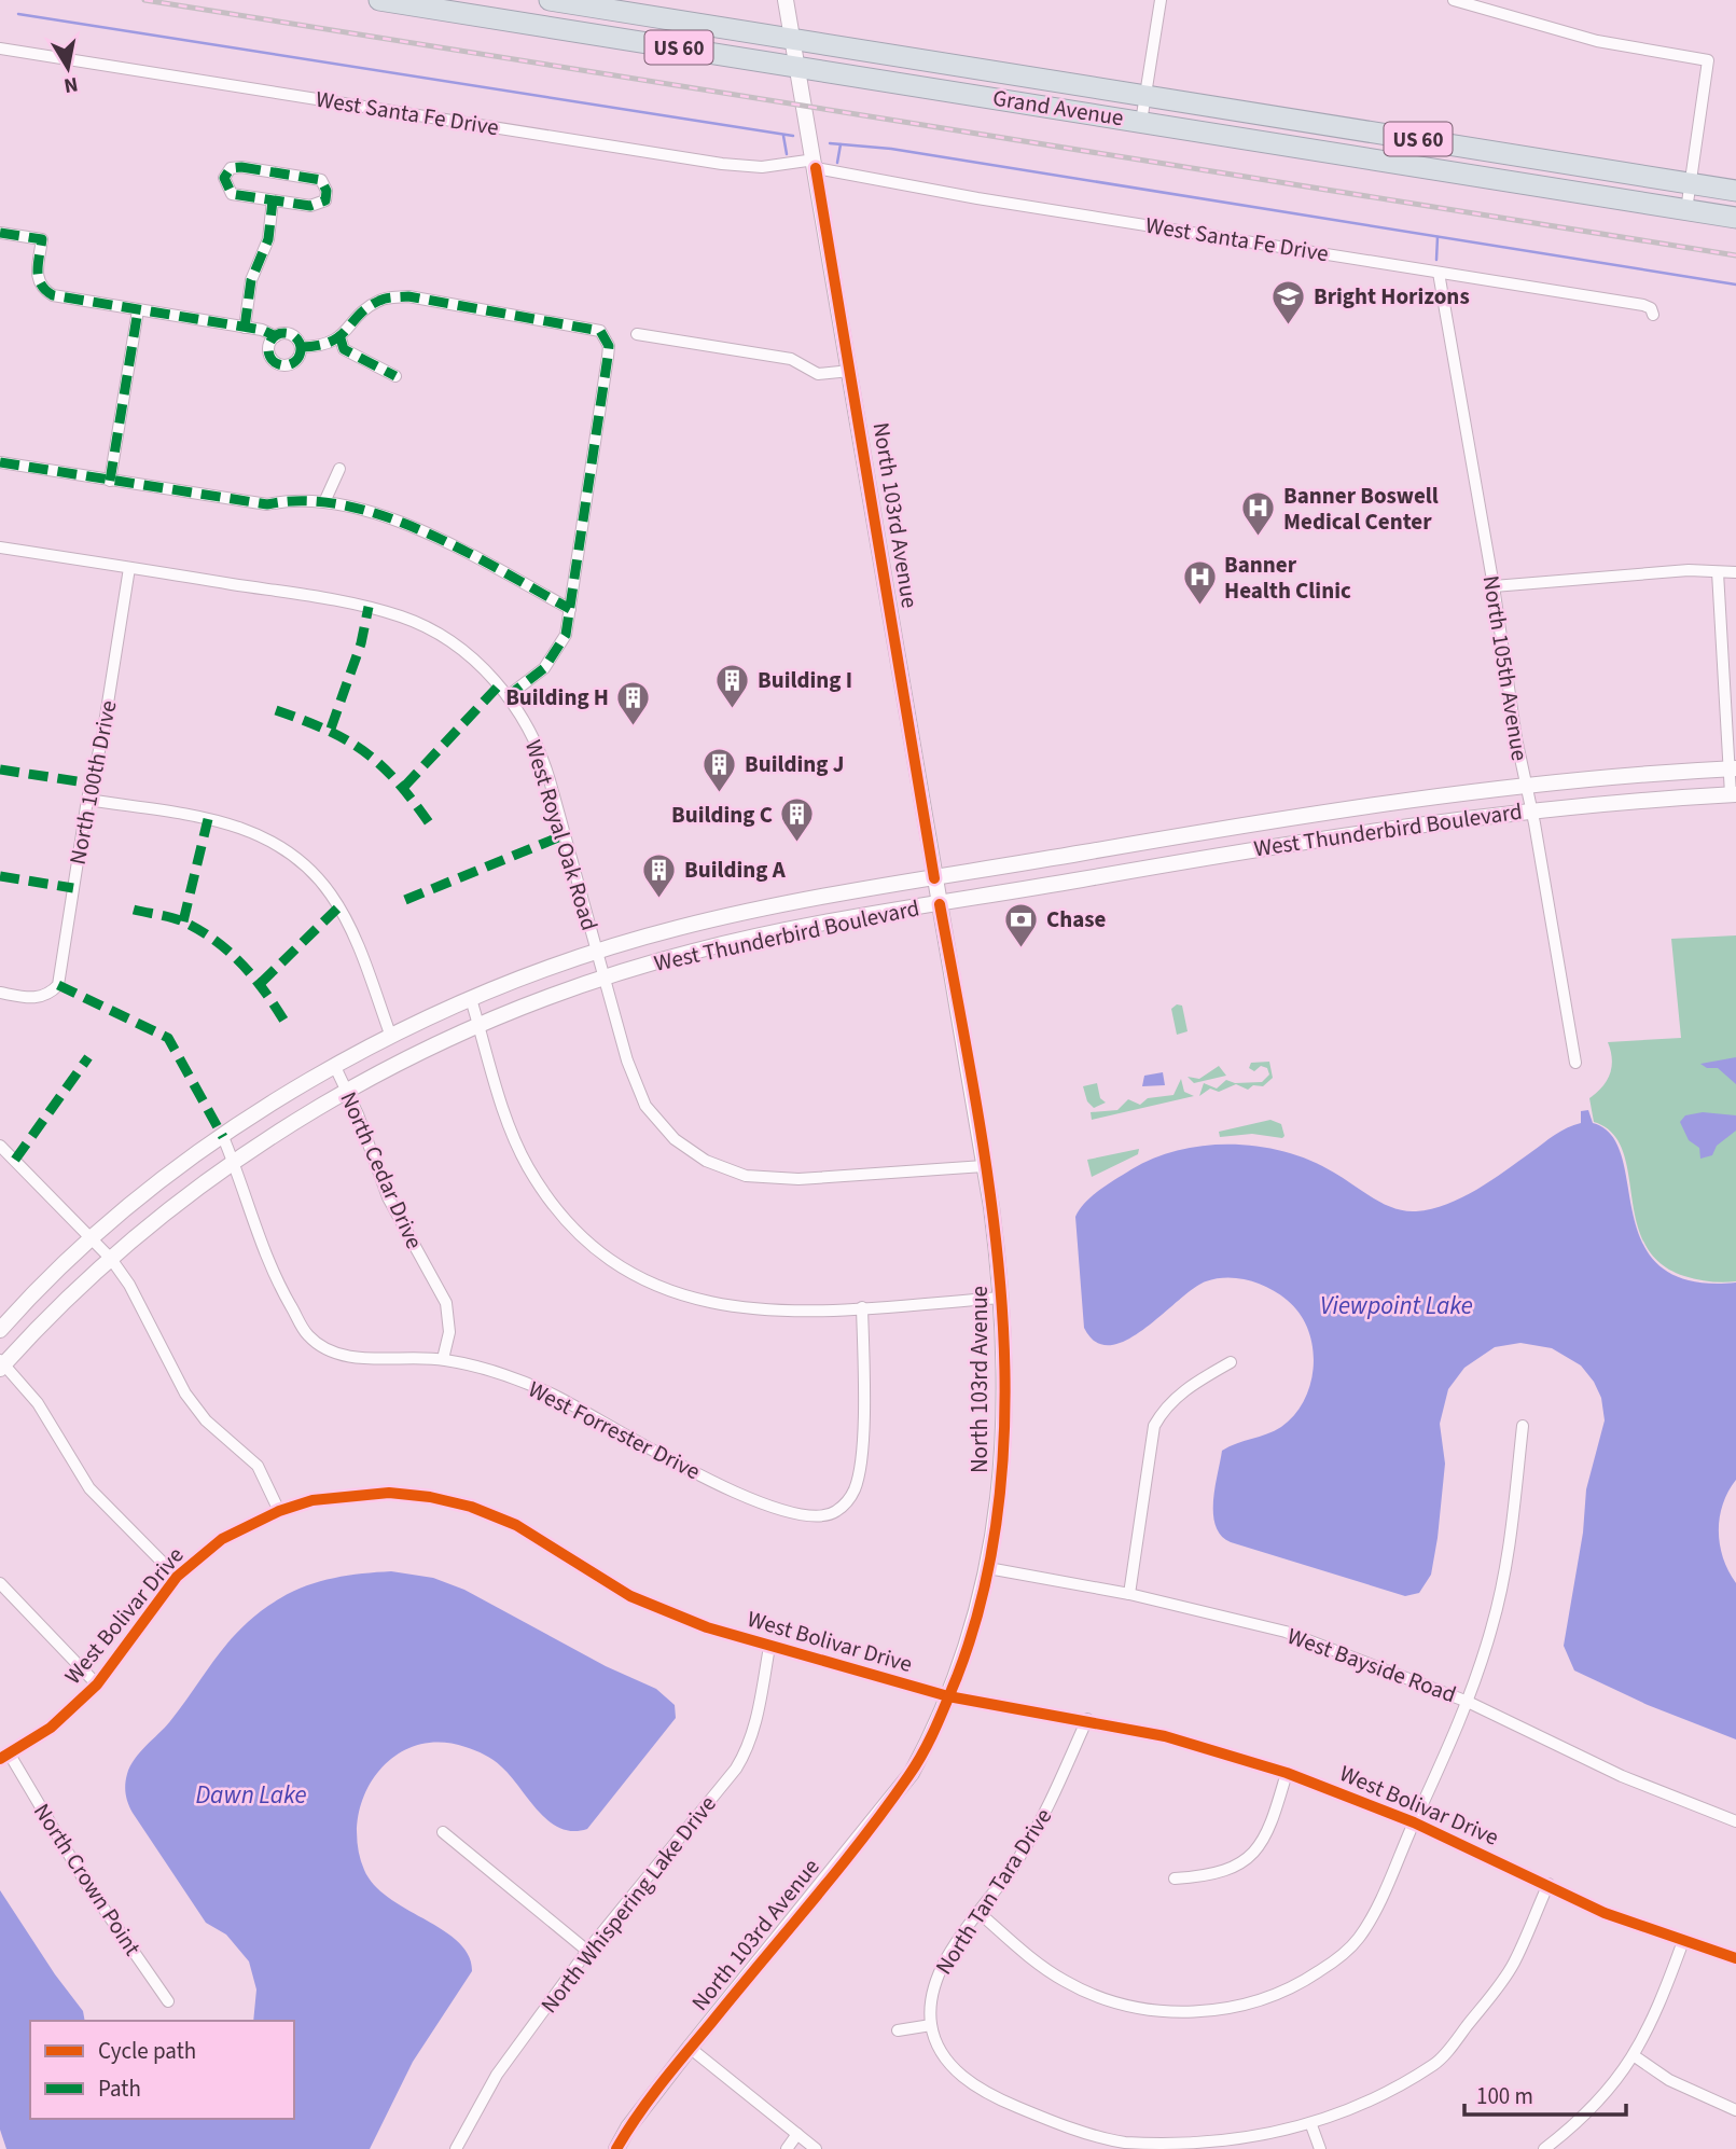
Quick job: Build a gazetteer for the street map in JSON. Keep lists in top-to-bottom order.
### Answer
{
  "streets": {
    "highway": ["US 60", "Grand Avenue"],
    "street": [
      "West Santa Fe Drive",
      "North 103rd Avenue",
      "North 105th Avenue",
      "North 100th Drive",
      "West Thunderbird Boulevard",
      "West Royal Oak Road",
      "North Cedar Drive",
      "West Forrester Drive",
      "West Bolivar Drive",
      "West Bayside Road",
      "North Crown Point",
      "North Tan Tara Drive",
      "North Whispering Lake Drive"
    ]
  },
  "crossings": [
    ["Grand Avenue", "North 103rd Avenue"],
    ["West Santa Fe Drive", "North 103rd Avenue"],
    ["West Santa Fe Drive", "North 105th Avenue"],
    ["North 103rd Avenue", "West Thunderbird Boulevard"],
    ["North 103rd Avenue", "West Royal Oak Road"],
    ["North 103rd Avenue", "West Bolivar Drive"],
    ["North 103rd Avenue", "West Bayside Road"],
    ["North 105th Avenue", "West Thunderbird Boulevard"],
    ["North 100th Drive", "West Royal Oak Road"],
    ["West Thunderbird Boulevard", "West Royal Oak Road"],
    ["West Thunderbird Boulevard", "North Cedar Drive"],
    ["West Thunderbird Boulevard", "West Forrester Drive"],
    ["North Cedar Drive", "West Forrester Drive"],
    ["West Bolivar Drive", "North Crown Point"],
    ["West Bolivar Drive", "North Tan Tara Drive"],
    ["West Bolivar Drive", "North Whispering Lake Drive"]
  ],
  "water": ["Viewpoint Lake", "Dawn Lake"],
  "places": {
    "school or university": ["Bright Horizons"],
    "hospital": ["Banner Boswell Medical Center", "Banner Health Clinic"],
    "building": [
      "Building I",
      "Building H",
      "Building J",
      "Building C",
      "Building A"
    ],
    "bank": ["Chase"]
  },
  "legend": ["Cycle path", "Path"],
  "scale_bar": "100 m",
  "north": "bottom"
}
